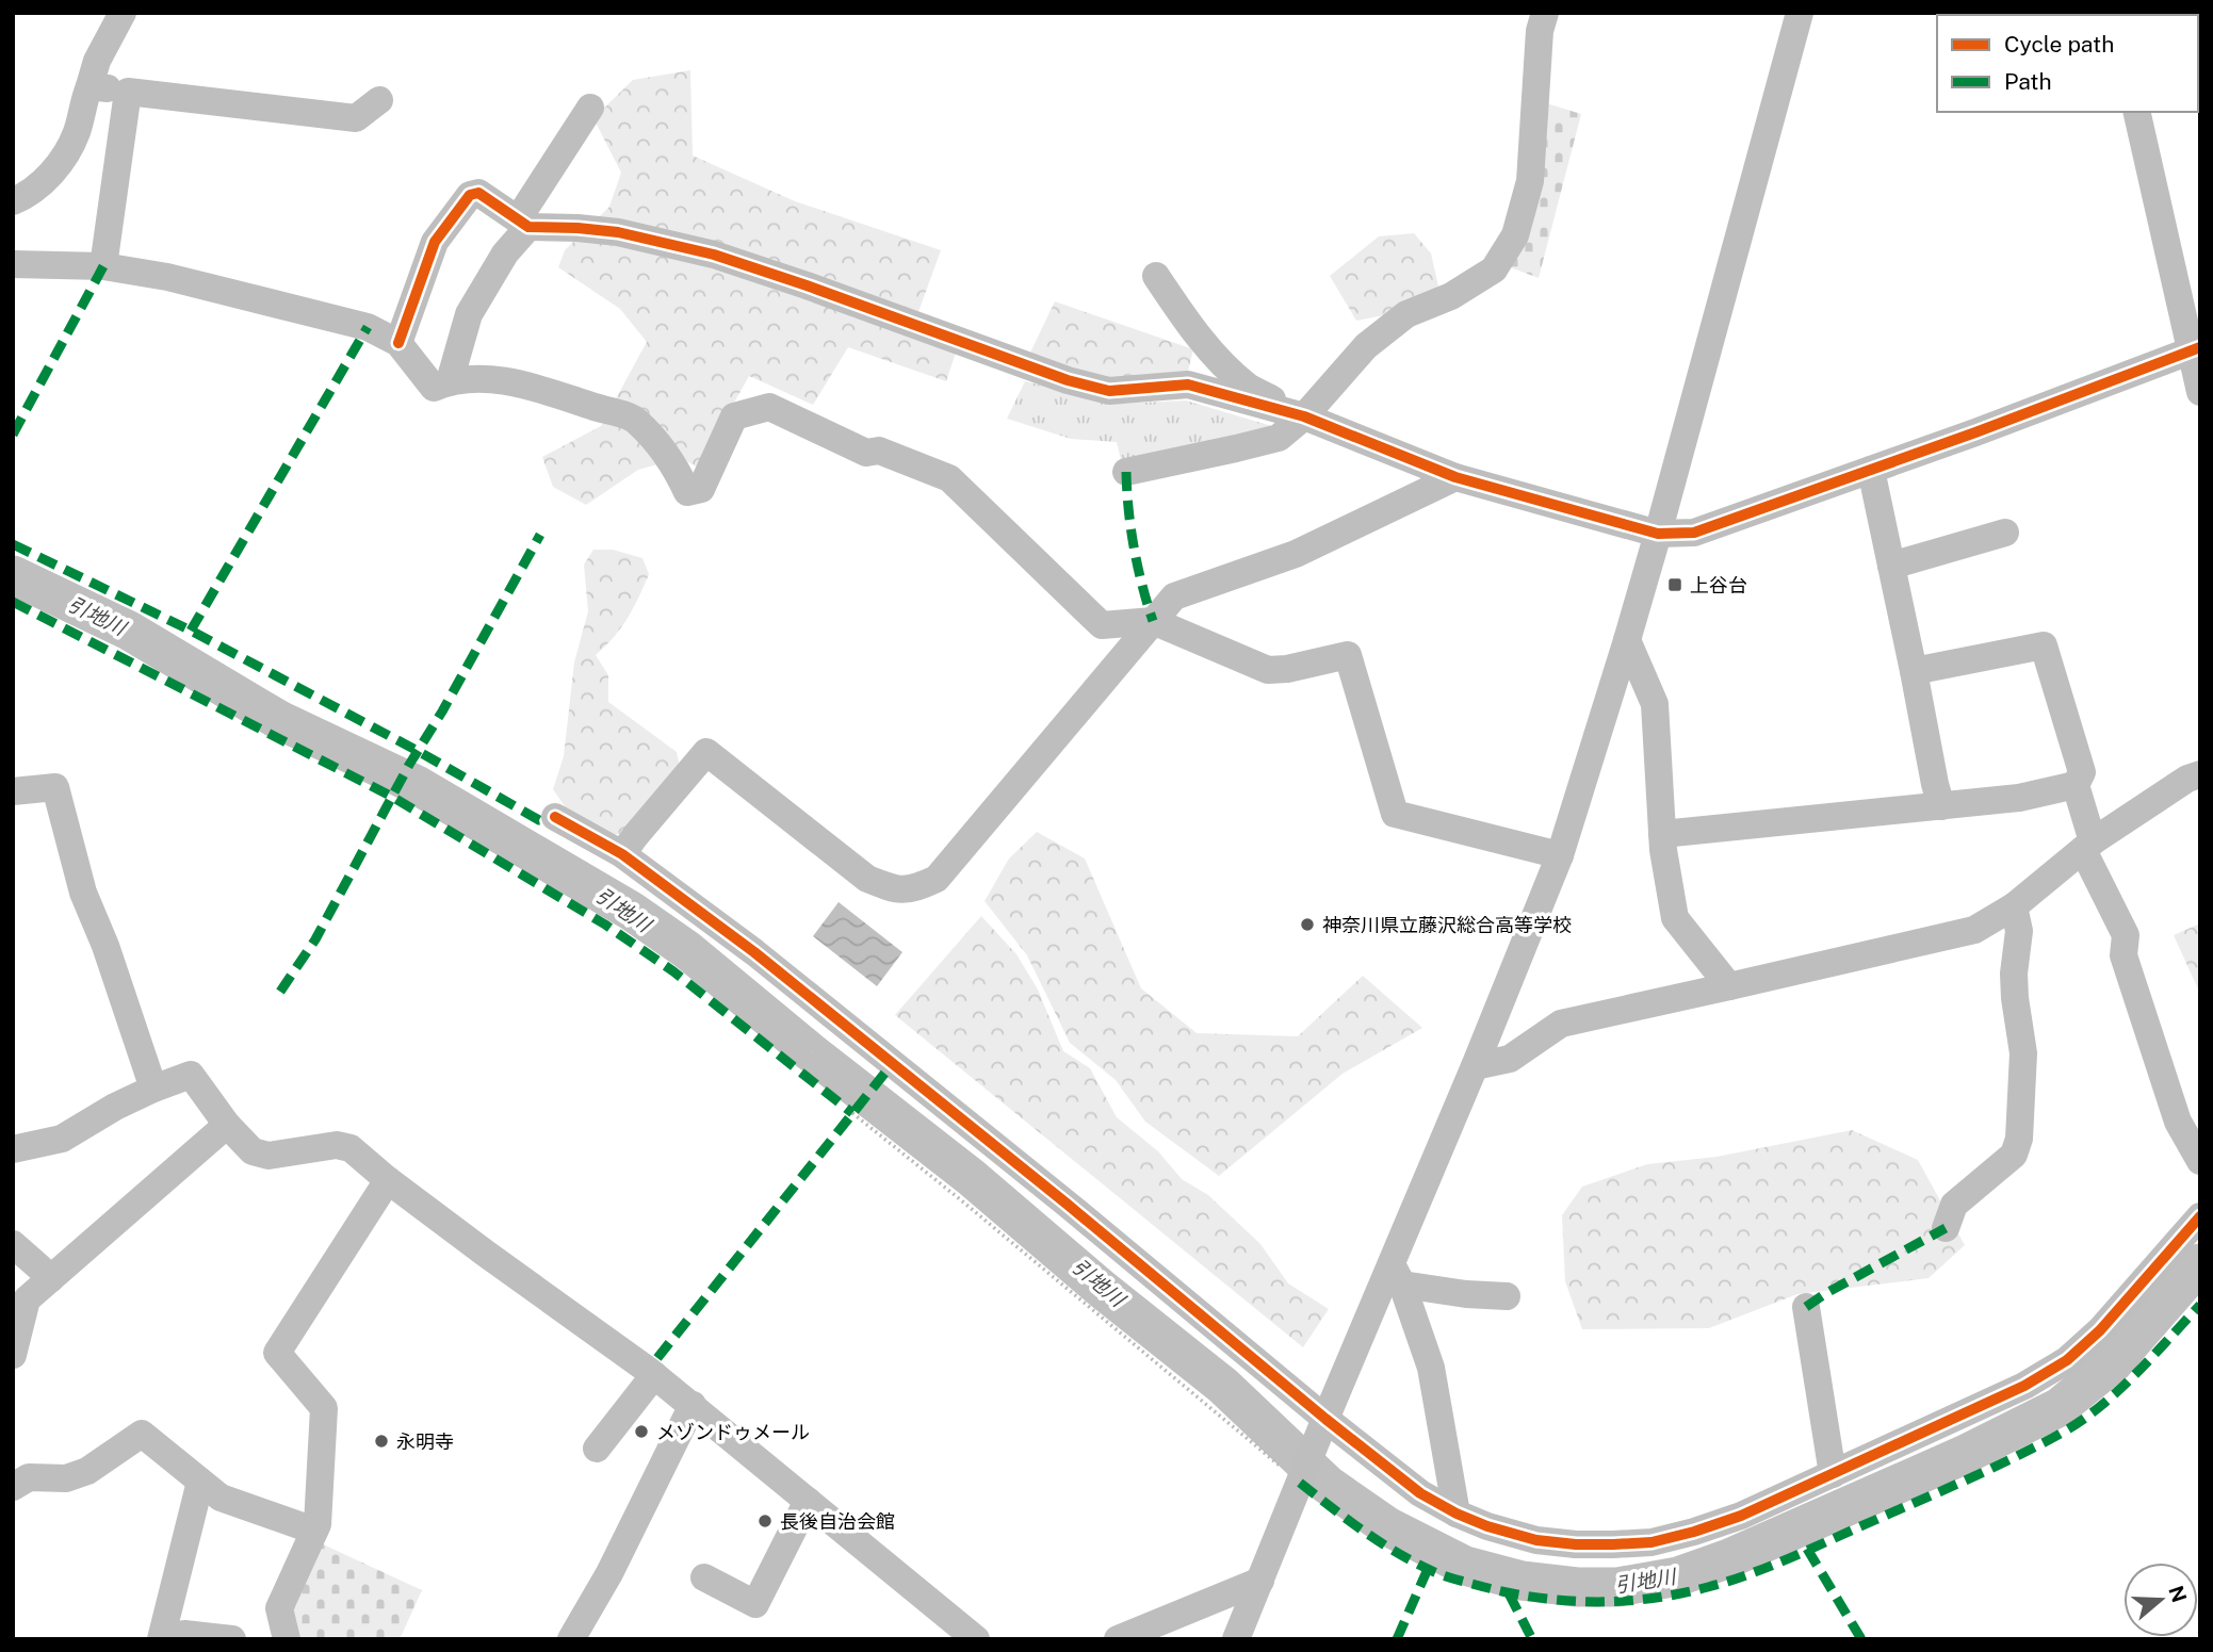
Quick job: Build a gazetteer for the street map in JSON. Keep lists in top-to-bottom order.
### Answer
{
  "water": ["引地川"],
  "places": {
    "transit": ["上谷台"],
    "other": [
      "神奈川県立藤沢総合高等学校",
      "メゾンドゥメール",
      "永明寺",
      "長後自治会館"
    ]
  },
  "legend": ["Cycle path", "Path"],
  "north": "right"
}
